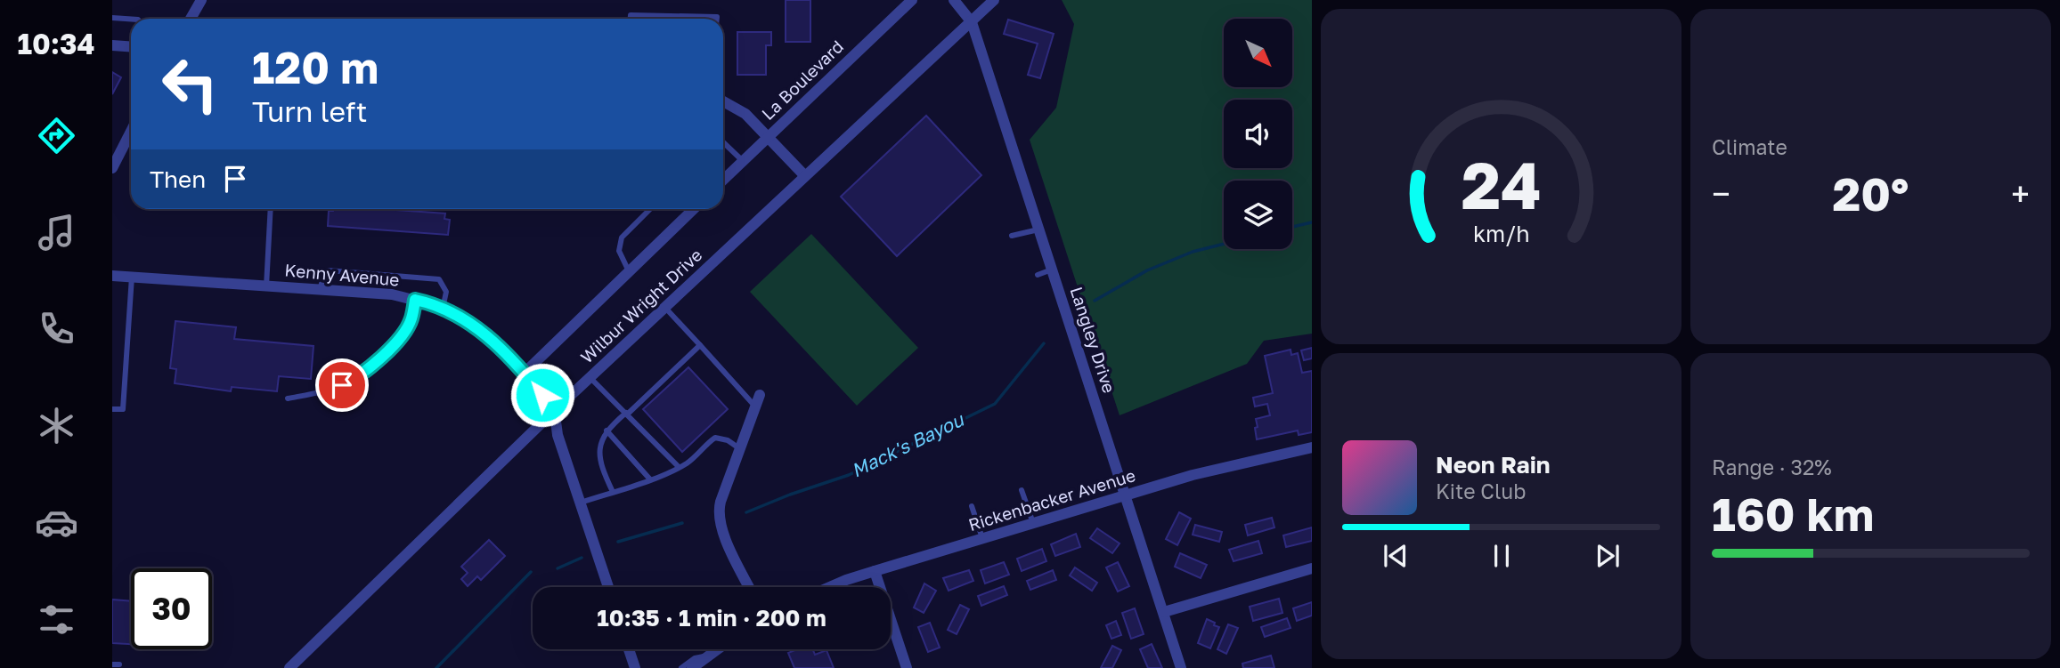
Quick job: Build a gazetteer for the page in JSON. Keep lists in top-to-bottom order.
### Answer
{
  "streets": {
    "street": [
      "La Boulevard",
      "Kenny Avenue",
      "Wilbur Wright Drive",
      "Langley Drive",
      "Rickenbacker Avenue"
    ]
  },
  "crossings": [
    ["Kenny Avenue", "Wilbur Wright Drive"],
    ["Wilbur Wright Drive", "Langley Drive"],
    ["Langley Drive", "Rickenbacker Avenue"]
  ],
  "water": ["Mack's Bayou"],
  "north": "bottom right",
  "page": {
    "tabs": "10:34",
    "tile": [
      "Climate",
      ["Range · 32%", "160 km"]
    ],
    "turn": ["120 m", "Turn left"],
    "then": "Then",
    "heat": ["−", "20°", "+"],
    "song": ["Neon Rain", "Kite Club"],
    "limit": "30",
    "trip": "10:35 · 1 min · 200 m",
    "gauge": ["24", "km/h"]
  }
}
